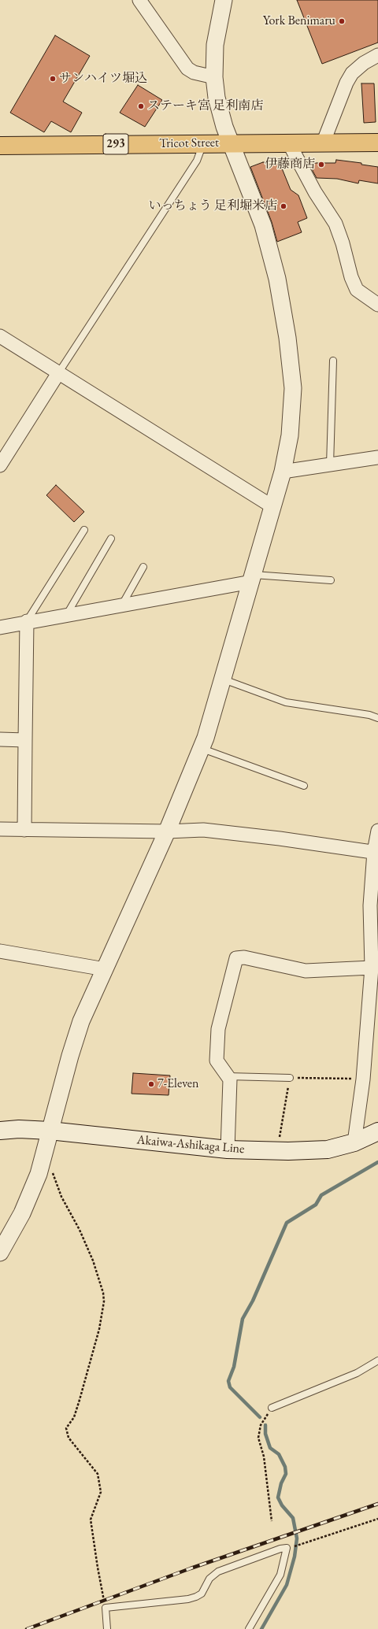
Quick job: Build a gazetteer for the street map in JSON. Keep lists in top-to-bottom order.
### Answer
{
  "streets": {
    "highway": ["Tricot Street", "293"],
    "main road": ["Akaiwa-Ashikaga Line"]
  },
  "places": [
    "York Benimaru",
    "サンハイツ堀込",
    "ステーキ宮 足利南店",
    "伊藤商店",
    "いっちょう 足利堀米店",
    "7-Eleven"
  ]
}
